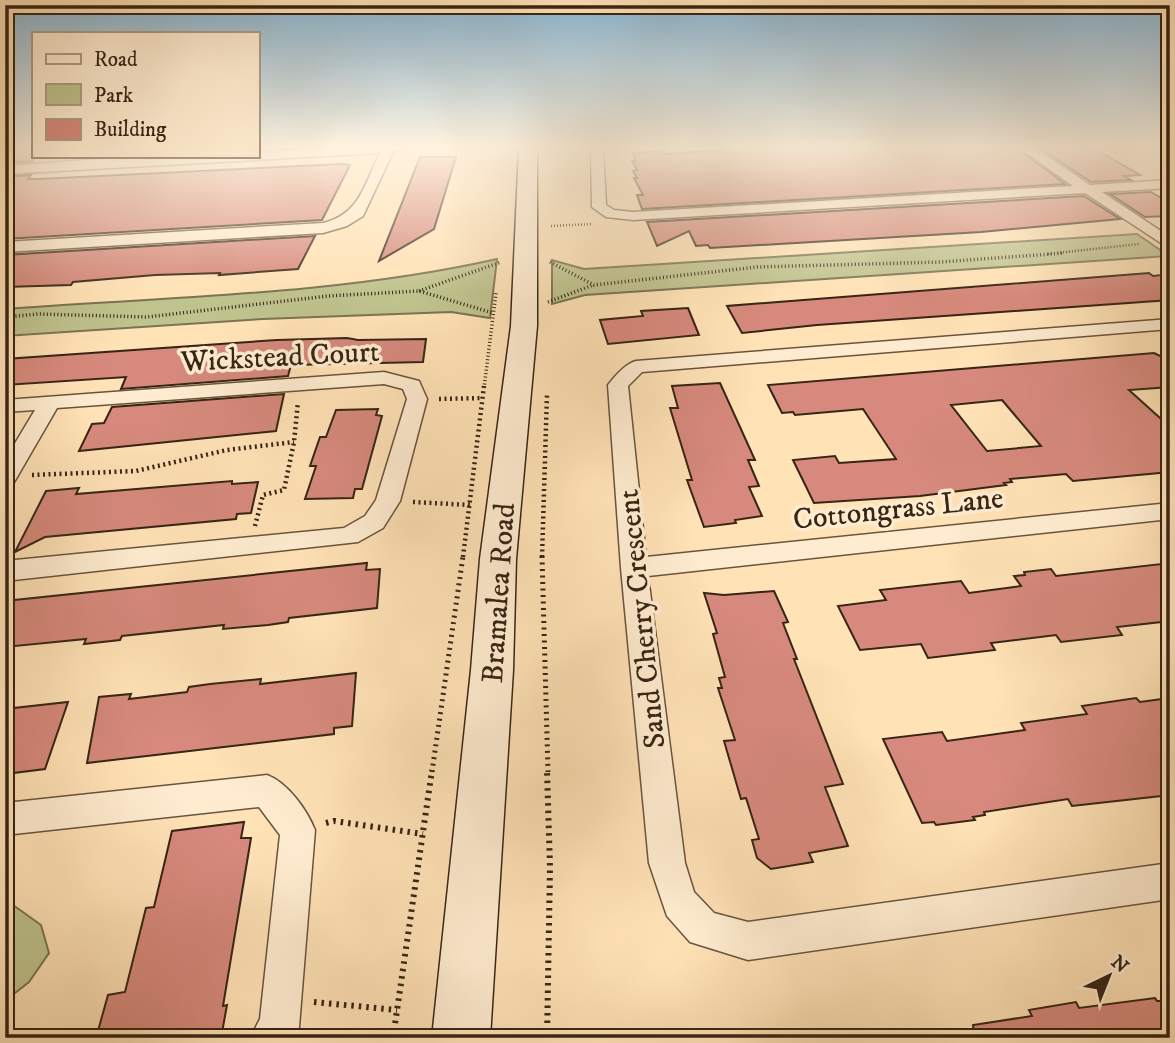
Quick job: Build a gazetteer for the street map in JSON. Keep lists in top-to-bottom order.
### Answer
{
  "streets": {
    "main road": ["Bramalea Road"],
    "street": ["Wickstead Court", "Cottongrass Lane", "Sand Cherry Crescent"]
  },
  "crossings": [
    ["Cottongrass Lane", "Sand Cherry Crescent"]
  ],
  "legend": ["Road", "Park", "Building"],
  "north": "top right"
}
